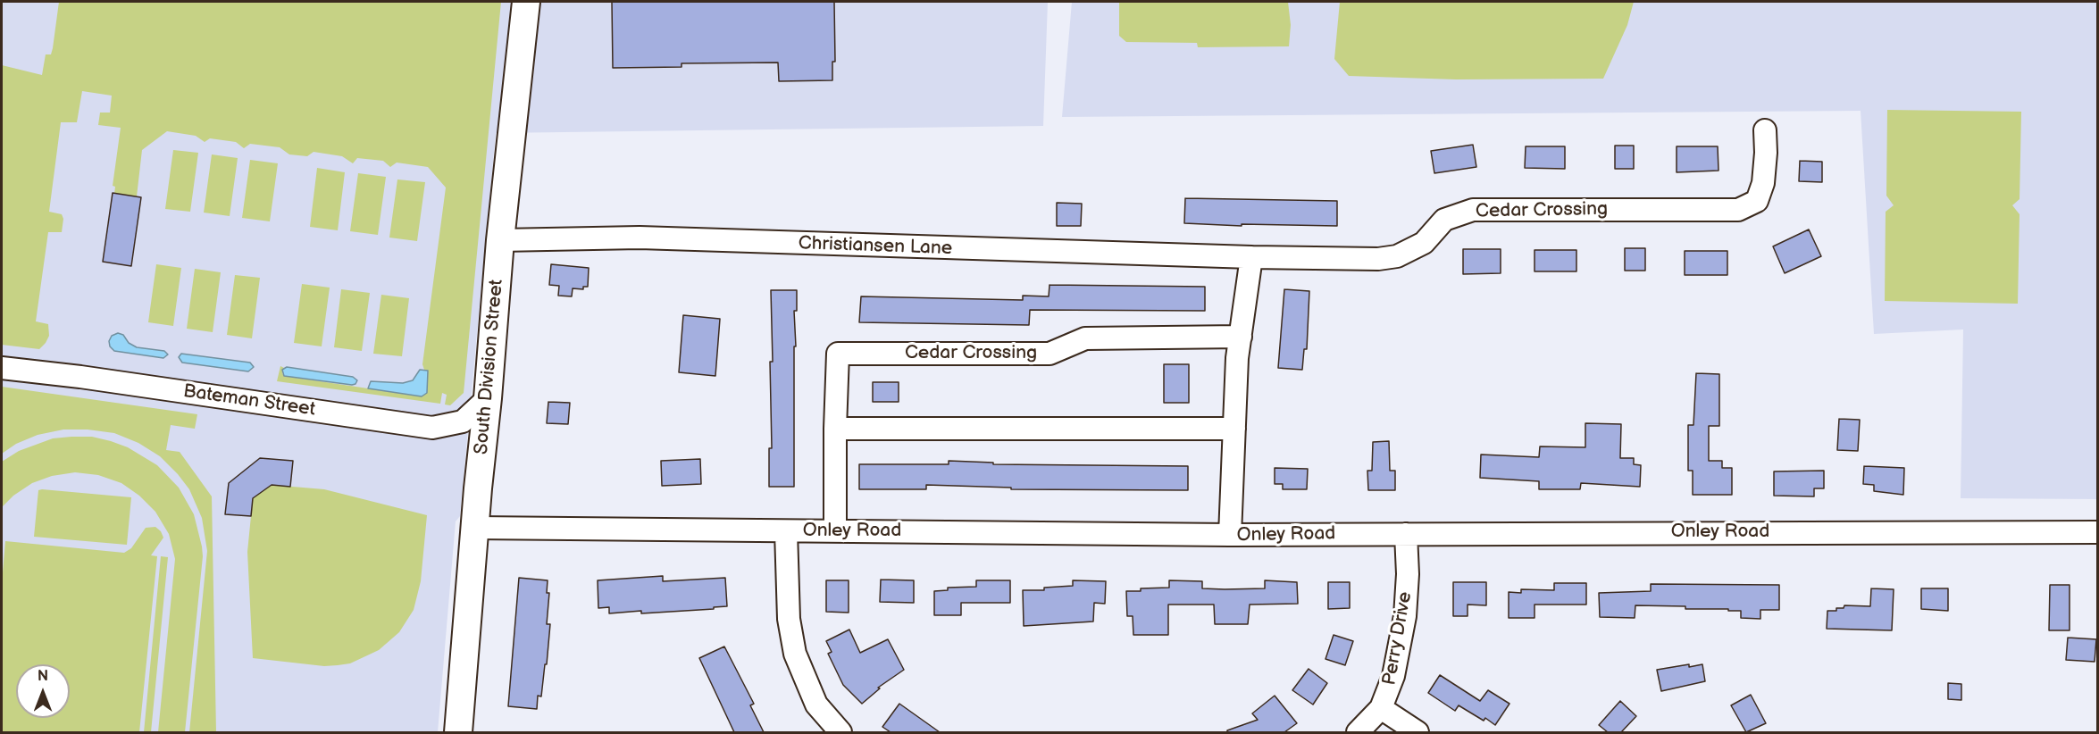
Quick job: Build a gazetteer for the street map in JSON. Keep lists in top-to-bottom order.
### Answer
{
  "streets": {
    "street": [
      "Cedar Crossing",
      "Christiansen Lane",
      "South Division Street",
      "Bateman Street",
      "Onley Road",
      "Perry Drive"
    ]
  },
  "crossings": [
    ["Cedar Crossing", "Christiansen Lane"],
    ["Cedar Crossing", "Onley Road"],
    ["Christiansen Lane", "South Division Street"],
    ["South Division Street", "Bateman Street"],
    ["South Division Street", "Onley Road"],
    ["Onley Road", "Perry Drive"]
  ],
  "north": "top"
}
